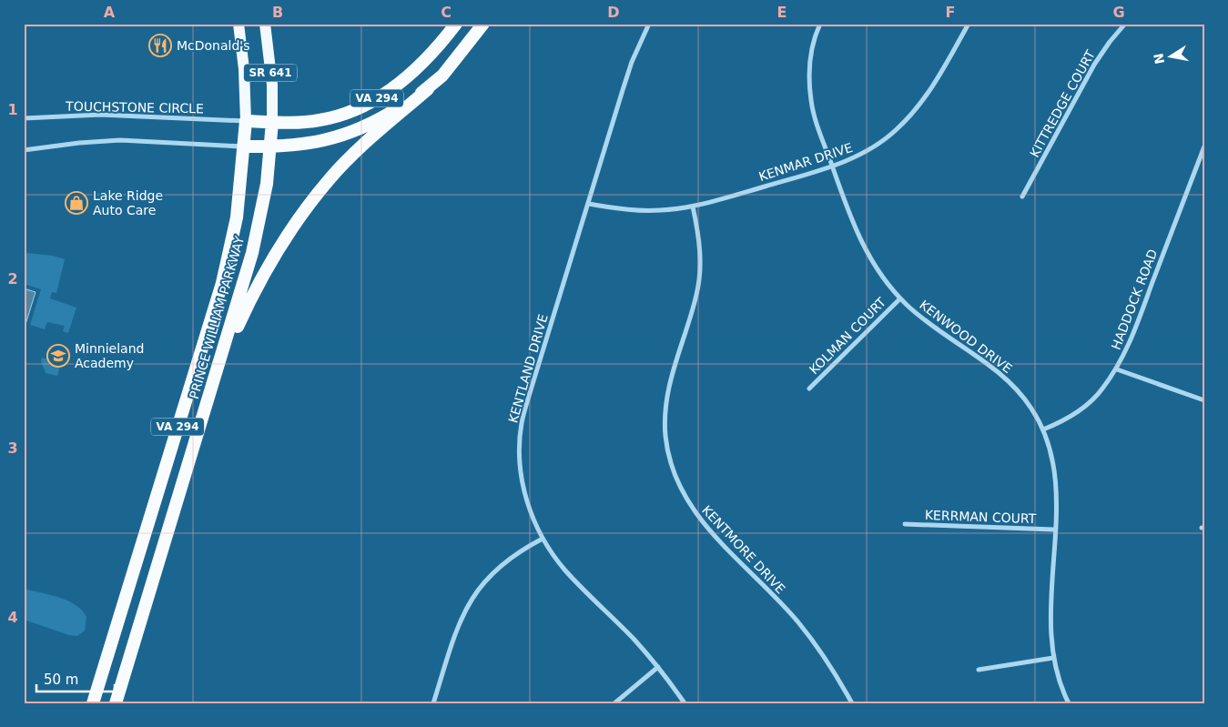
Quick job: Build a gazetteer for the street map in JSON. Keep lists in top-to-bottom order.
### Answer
{
  "streets": {
    "highway": ["VA 294", "PRINCE WILLIAM PARKWAY"],
    "main road": ["SR 641"],
    "street": [
      "KITTREDGE COURT",
      "TOUCHSTONE CIRCLE",
      "KENMAR DRIVE",
      "HADDOCK ROAD",
      "KOLMAN COURT",
      "KENWOOD DRIVE",
      "KENTLAND DRIVE",
      "KERRMAN COURT",
      "KENTMORE DRIVE"
    ]
  },
  "crossings": [
    ["SR 641", "VA 294"],
    ["SR 641", "TOUCHSTONE CIRCLE"],
    ["SR 641", "PRINCE WILLIAM PARKWAY"],
    ["VA 294", "TOUCHSTONE CIRCLE"],
    ["VA 294", "PRINCE WILLIAM PARKWAY"],
    ["TOUCHSTONE CIRCLE", "PRINCE WILLIAM PARKWAY"],
    ["KENMAR DRIVE", "KENWOOD DRIVE"],
    ["KENMAR DRIVE", "KENTLAND DRIVE"],
    ["KENMAR DRIVE", "KENTMORE DRIVE"],
    ["HADDOCK ROAD", "KENWOOD DRIVE"],
    ["KOLMAN COURT", "KENWOOD DRIVE"],
    ["KENWOOD DRIVE", "KERRMAN COURT"]
  ],
  "places": {
    "restaurant": ["McDonald's"],
    "shop": ["Lake Ridge Auto Care"],
    "school or university": ["Minnieland Academy"]
  },
  "scale_bar": "50 m",
  "north": "left",
  "grid": {
    "columns": [
      "A",
      "B",
      "C",
      "D",
      "E",
      "F",
      "G"
    ],
    "rows": [
      "1",
      "2",
      "3",
      "4"
    ]
  }
}
